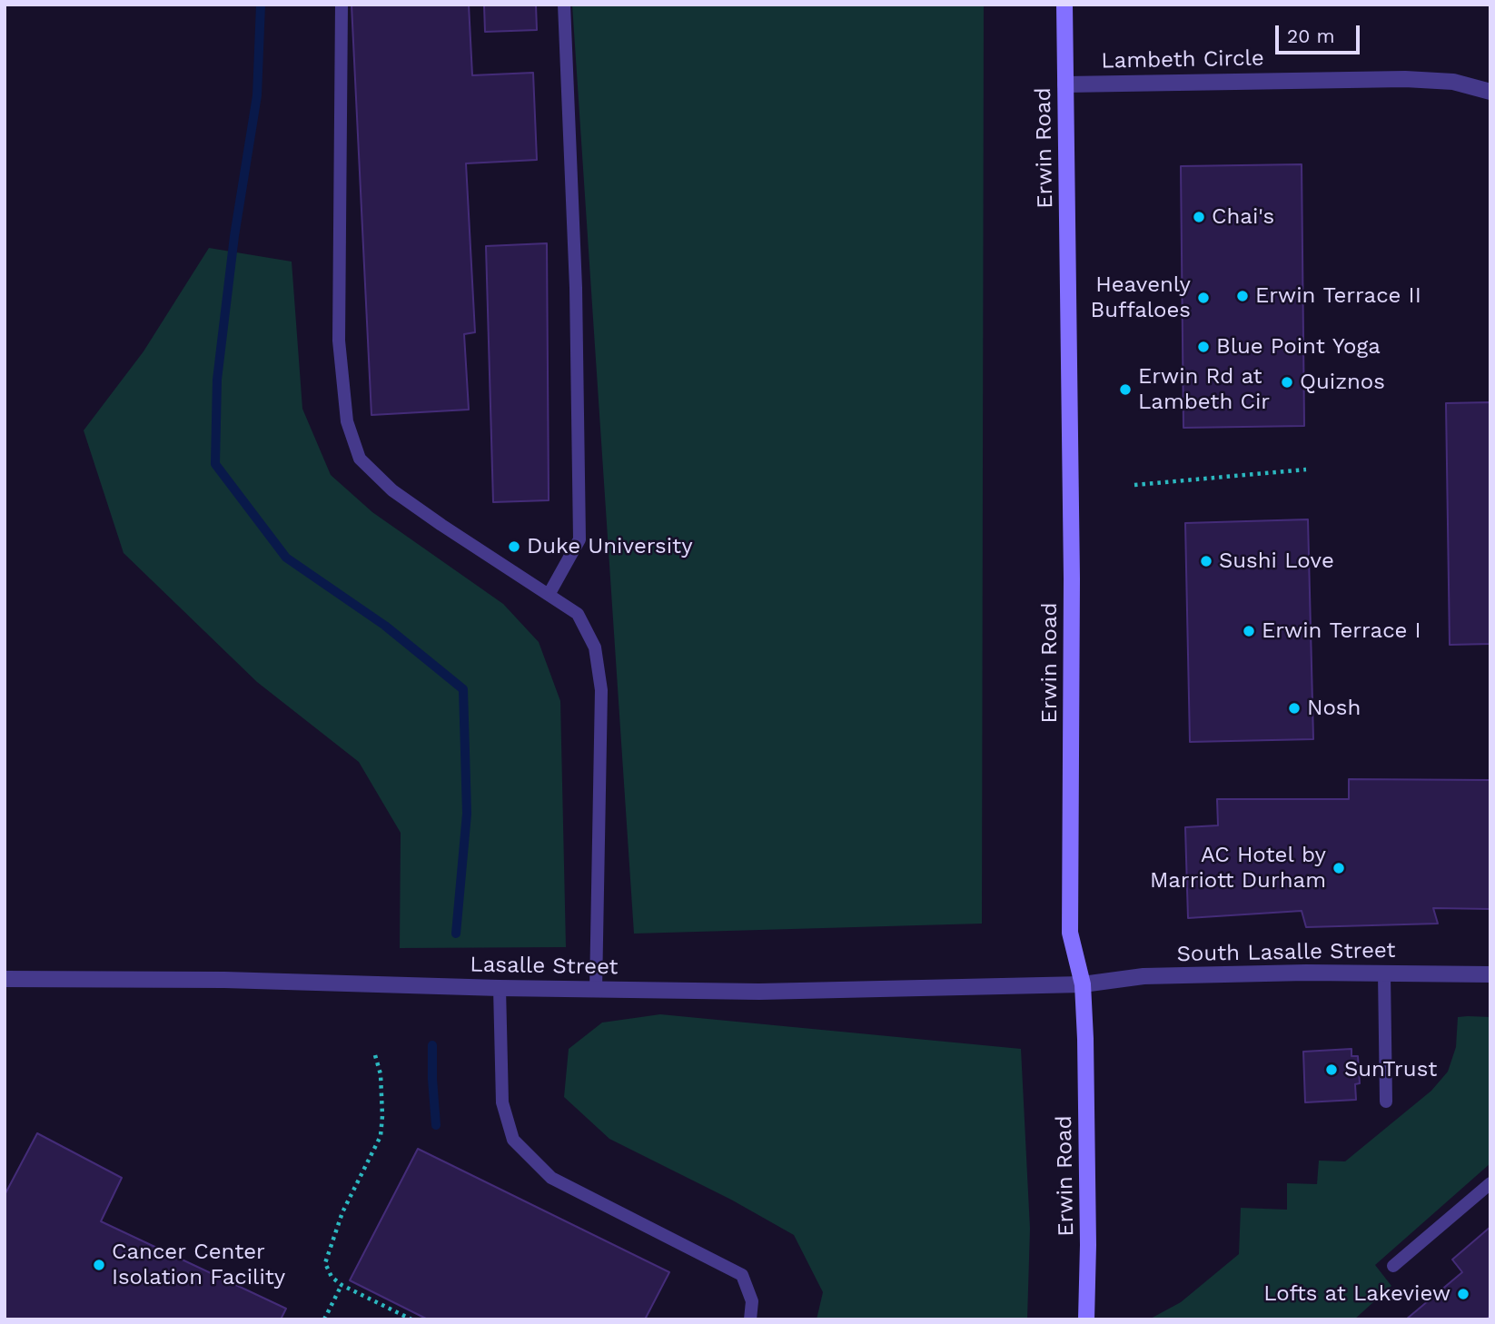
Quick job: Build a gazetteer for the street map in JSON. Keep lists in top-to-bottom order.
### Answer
{
  "streets": {
    "main road": ["Erwin Road"],
    "street": ["Lambeth Circle", "South Lasalle Street", "Lasalle Street"]
  },
  "crossings": [
    ["Lambeth Circle", "Erwin Road"],
    ["Erwin Road", "South Lasalle Street"],
    ["Erwin Road", "Lasalle Street"],
    ["South Lasalle Street", "Lasalle Street"]
  ],
  "places": [
    "Chai's",
    "Erwin Terrace II",
    "Heavenly Buffaloes",
    "Blue Point Yoga",
    "Quiznos",
    "Erwin Rd at Lambeth Cir",
    "Duke University",
    "Sushi Love",
    "Erwin Terrace I",
    "Nosh",
    "AC Hotel by Marriott Durham",
    "SunTrust",
    "Cancer Center Isolation Facility",
    "Lofts at Lakeview"
  ],
  "scale_bar": "20 m"
}
